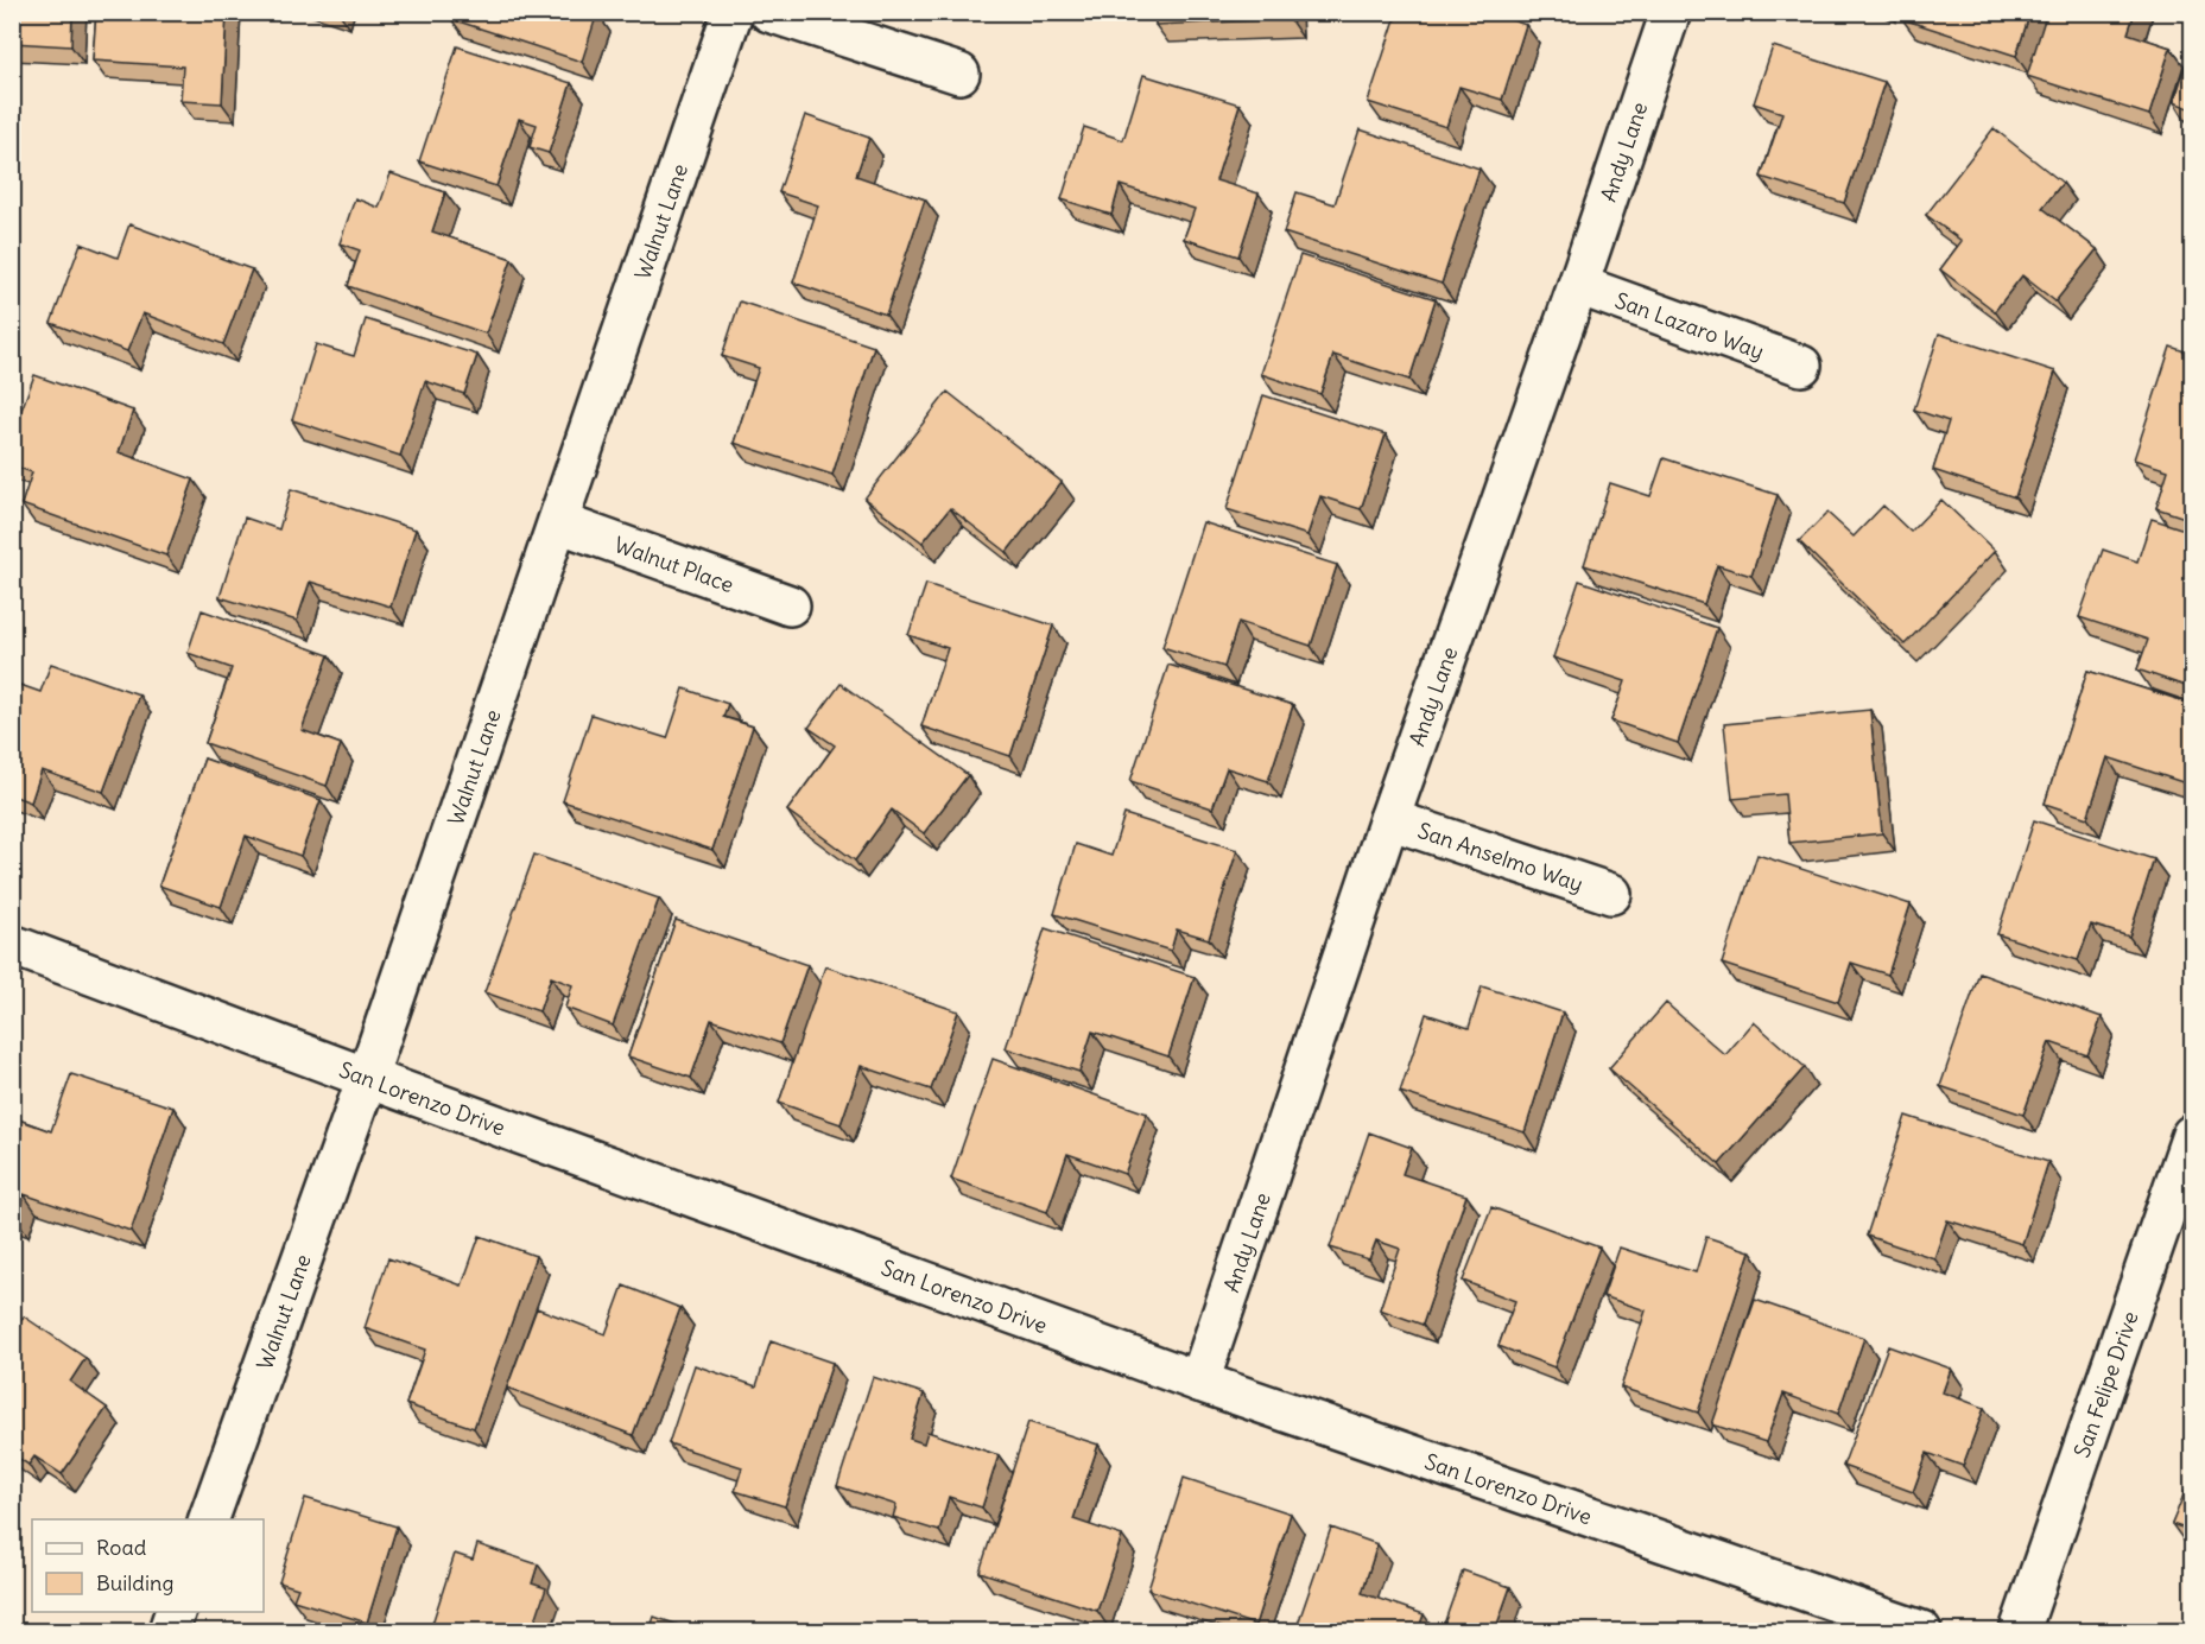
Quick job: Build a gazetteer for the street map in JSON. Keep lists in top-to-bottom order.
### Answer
{
  "streets": {
    "street": [
      "Andy Lane",
      "Walnut Lane",
      "San Lazaro Way",
      "Walnut Place",
      "San Anselmo Way",
      "San Lorenzo Drive",
      "San Felipe Drive"
    ]
  },
  "crossings": [
    ["Andy Lane", "San Lazaro Way"],
    ["Andy Lane", "San Anselmo Way"],
    ["Andy Lane", "San Lorenzo Drive"],
    ["Walnut Lane", "Walnut Place"],
    ["Walnut Lane", "San Lorenzo Drive"]
  ],
  "legend": ["Road", "Building"]
}
